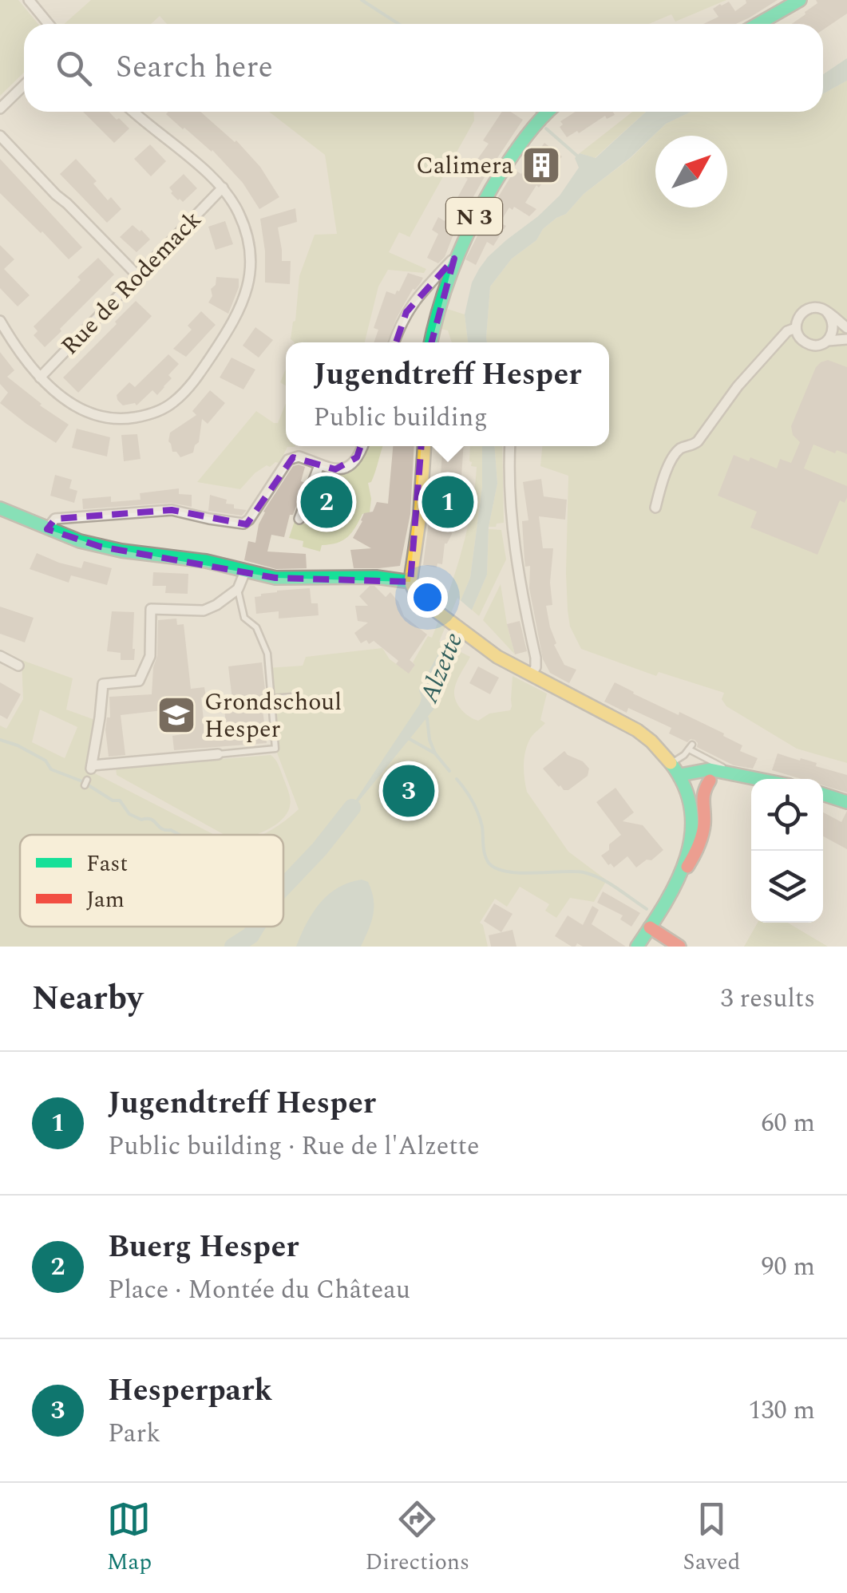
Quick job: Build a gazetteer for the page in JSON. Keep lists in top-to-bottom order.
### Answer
{
  "streets": {
    "main road": ["N 3"],
    "street": ["Rue de Rodemack"]
  },
  "water": ["Alzette"],
  "places": {
    "building": ["Calimera"],
    "school or university": ["Grondschoul Hesper"]
  },
  "legend": ["Fast", "Jam"],
  "north": "top right",
  "page": {
    "search": "Search here",
    "popup": ["Jugendtreff Hesper", "Public building"],
    "pins": ["1", "2", "3"],
    "heading": ["Nearby", "3 results"],
    "list": [
      {
        "mark": "1",
        "name": "Jugendtreff Hesper",
        "note": "Public building · Rue de l'Alzette",
        "value": "60 m"
      },
      {
        "mark": "2",
        "name": "Buerg Hesper",
        "note": "Place · Montée du Château",
        "value": "90 m"
      },
      {
        "mark": "3",
        "name": "Hesperpark",
        "note": "Park",
        "value": "130 m"
      }
    ],
    "nav": ["Map", "Directions", "Saved"]
  }
}
